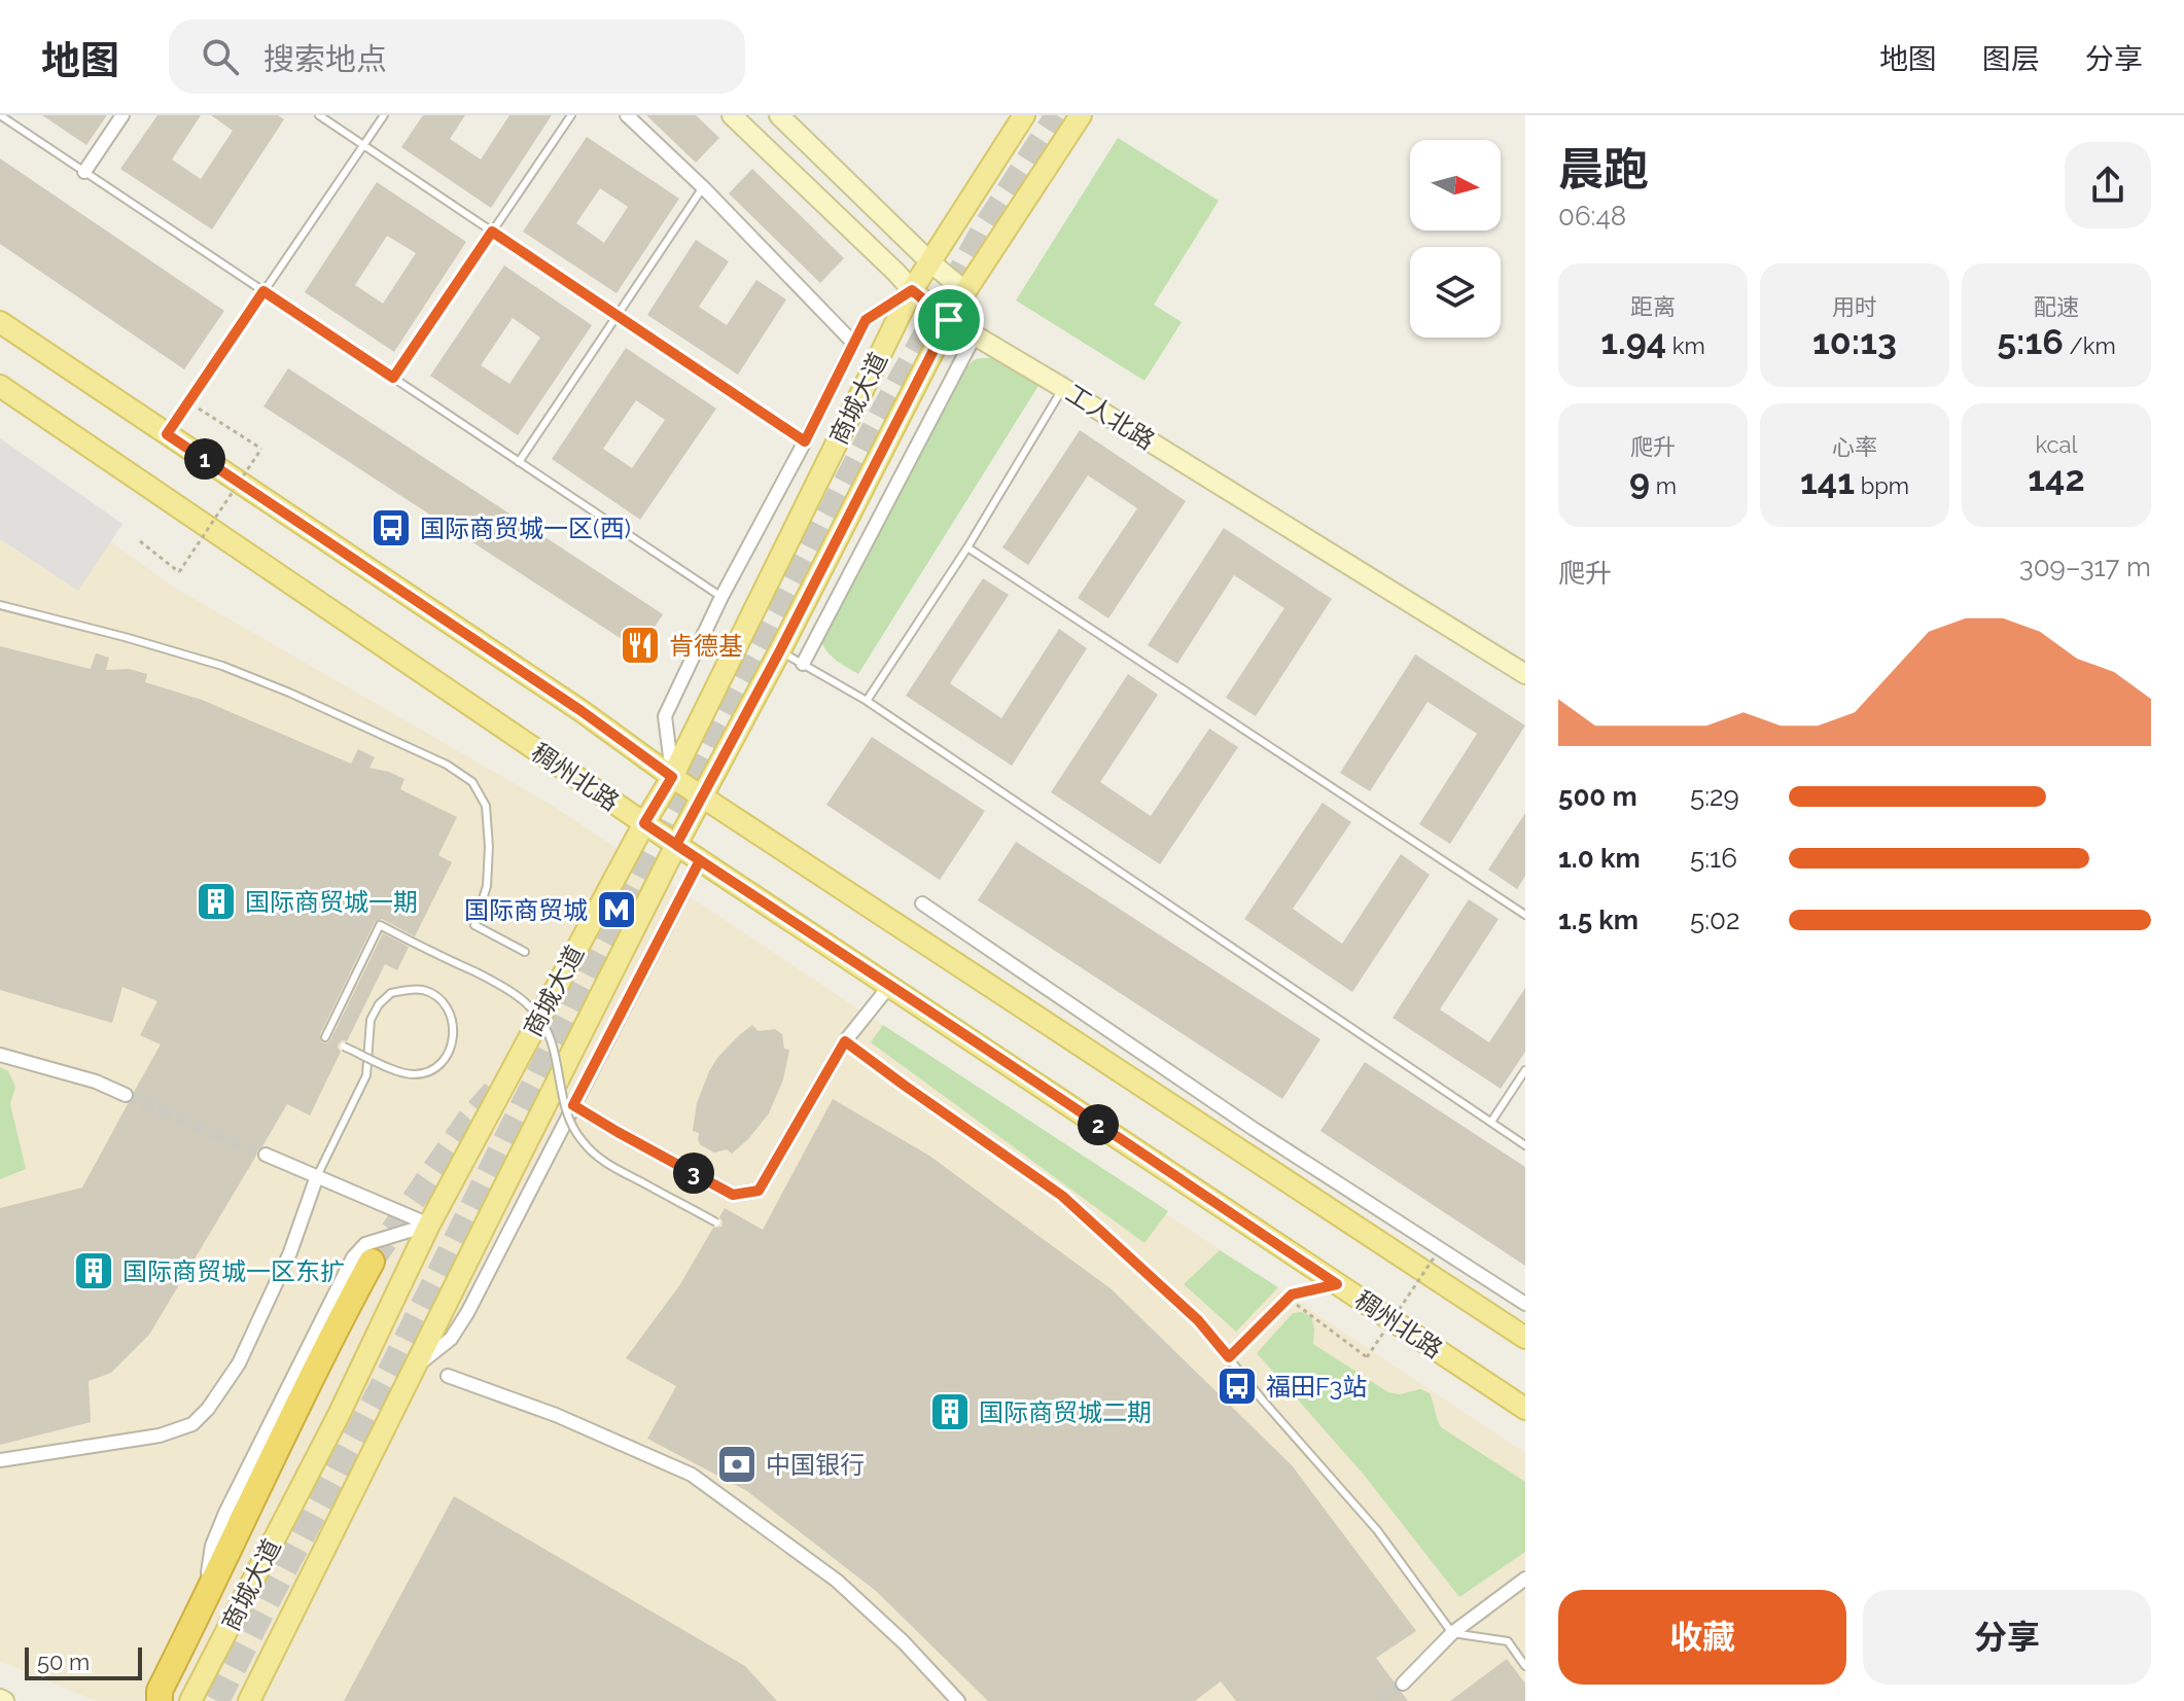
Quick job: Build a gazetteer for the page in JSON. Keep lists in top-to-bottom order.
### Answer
{
  "streets": {
    "main road": ["商城大道", "稠州北路"],
    "street": ["工人北路"]
  },
  "crossings": [
    ["商城大道", "工人北路"],
    ["商城大道", "稠州北路"]
  ],
  "places": {
    "bus stop": ["国际商贸城一区(西)", "福田F3站"],
    "restaurant": ["肯德基"],
    "building": ["国际商贸城一期", "国际商贸城一区东扩", "国际商贸城二期"],
    "metro station": ["国际商贸城"],
    "bank": ["中国银行"]
  },
  "scale_bar": "50 m",
  "north": "right",
  "page": {
    "header": "地图",
    "search": "搜索地点",
    "nav": ["地图", "图层", "分享"],
    "heading": ["晨跑", "06:48"],
    "stats": [
      ["距离", "1.94 km"],
      ["用时", "10:13"],
      ["配速", "5:16 /km"],
      ["爬升", "9 m"],
      ["心率", "141 bpm"],
      ["kcal", "142"]
    ],
    "pins": ["1", "2", "3"],
    "chart": ["爬升", "309–317 m"],
    "list": [
      {
        "name": "500 m",
        "note": "5:29"
      },
      {
        "name": "1.0 km",
        "note": "5:16"
      },
      {
        "name": "1.5 km",
        "note": "5:02"
      }
    ],
    "buttons": ["收藏", "分享"],
    "scale": "50 m"
  }
}
